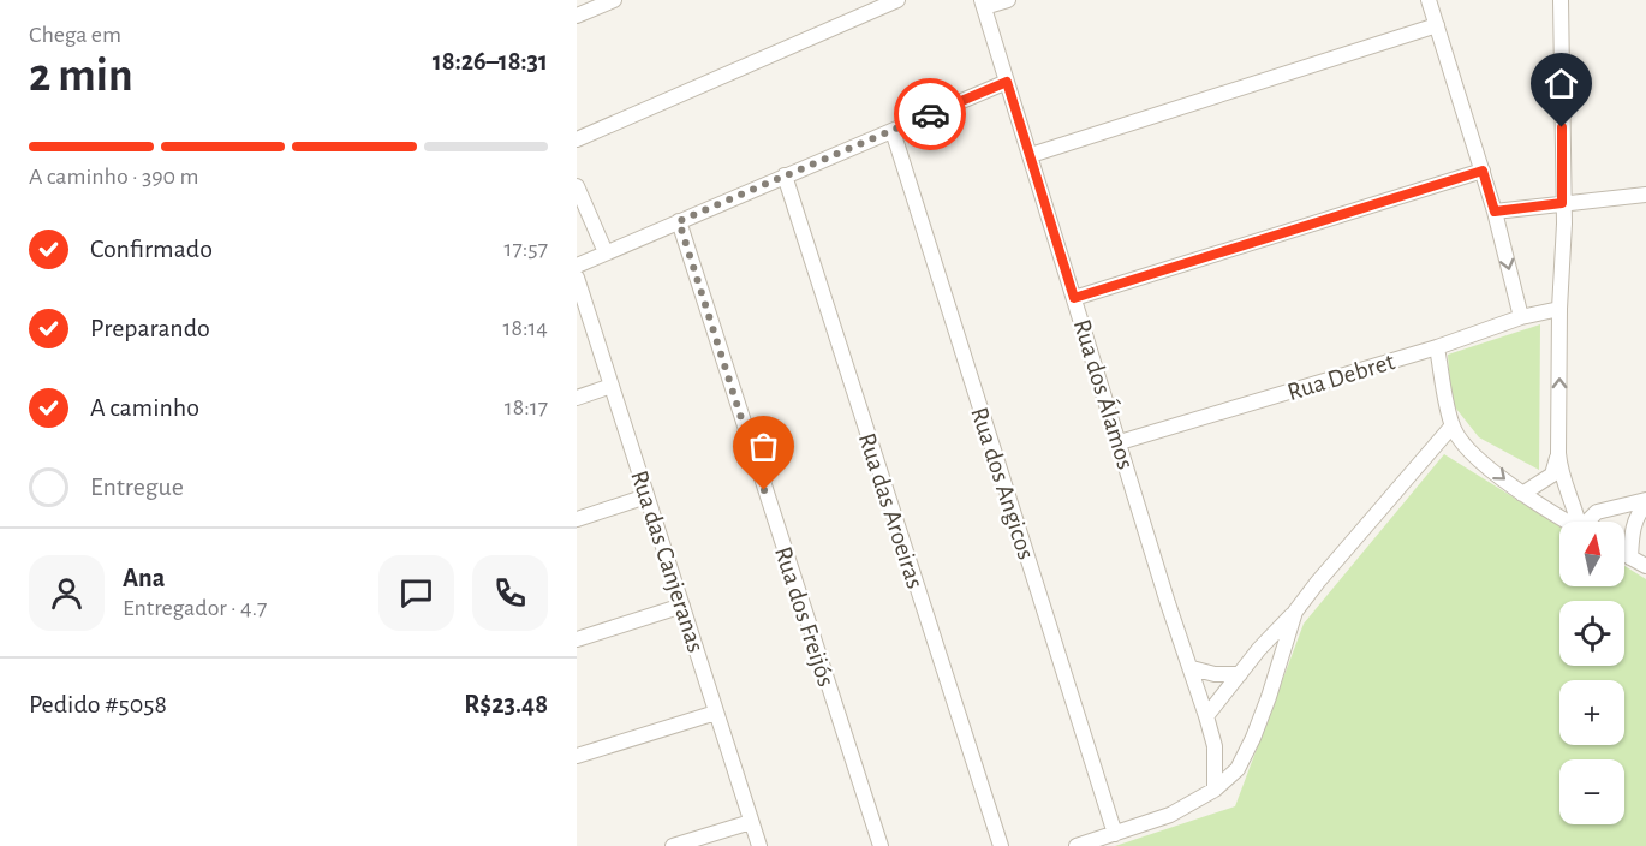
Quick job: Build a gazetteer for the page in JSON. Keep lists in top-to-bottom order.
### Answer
{
  "streets": {
    "street": [
      "Rua Debret",
      "Rua dos Álamos",
      "Rua dos Angicos",
      "Rua das Aroeiras",
      "Rua das Canjeranas",
      "Rua dos Freijós"
    ]
  },
  "crossings": [
    ["Rua Debret", "Rua dos Álamos"]
  ],
  "north": "top",
  "page": {
    "heading": ["2 min", "Chega em", "18:26–18:31"],
    "panel": [
      "Ana",
      "Entregador · 4.7",
      "Pedido #5058",
      "R$23.48"
    ],
    "bar": "A caminho · 390 m",
    "list": [
      ["Confirmado", "17:57"],
      ["Preparando", "18:14"],
      ["A caminho", "18:17"],
      "Entregue"
    ],
    "map_buttons": ["+", "−"]
  }
}
